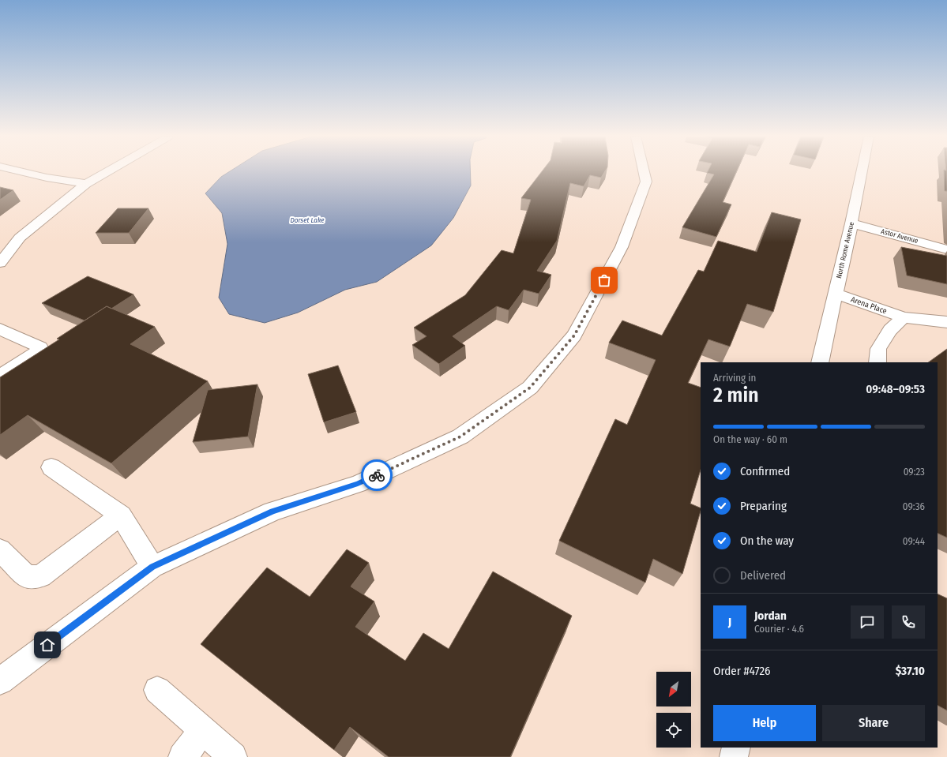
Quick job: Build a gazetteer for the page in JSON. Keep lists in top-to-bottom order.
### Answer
{
  "streets": {
    "street": ["Astor Avenue", "North Rome Avenue", "Arena Place"]
  },
  "crossings": [
    ["Astor Avenue", "North Rome Avenue"],
    ["North Rome Avenue", "Arena Place"]
  ],
  "water": ["Dorset Lake"],
  "north": "bottom left",
  "page": {
    "heading": ["2 min", "Arriving in", "09:48–09:53"],
    "panel": [
      "Jordan",
      "Courier · 4.6",
      "Order #4726",
      "$37.10"
    ],
    "bar": "On the way · 60 m",
    "list": [
      ["Confirmed", "09:23"],
      ["Preparing", "09:36"],
      ["On the way", "09:44"],
      "Delivered"
    ],
    "round": "J",
    "buttons": ["Help", "Share"]
  }
}
